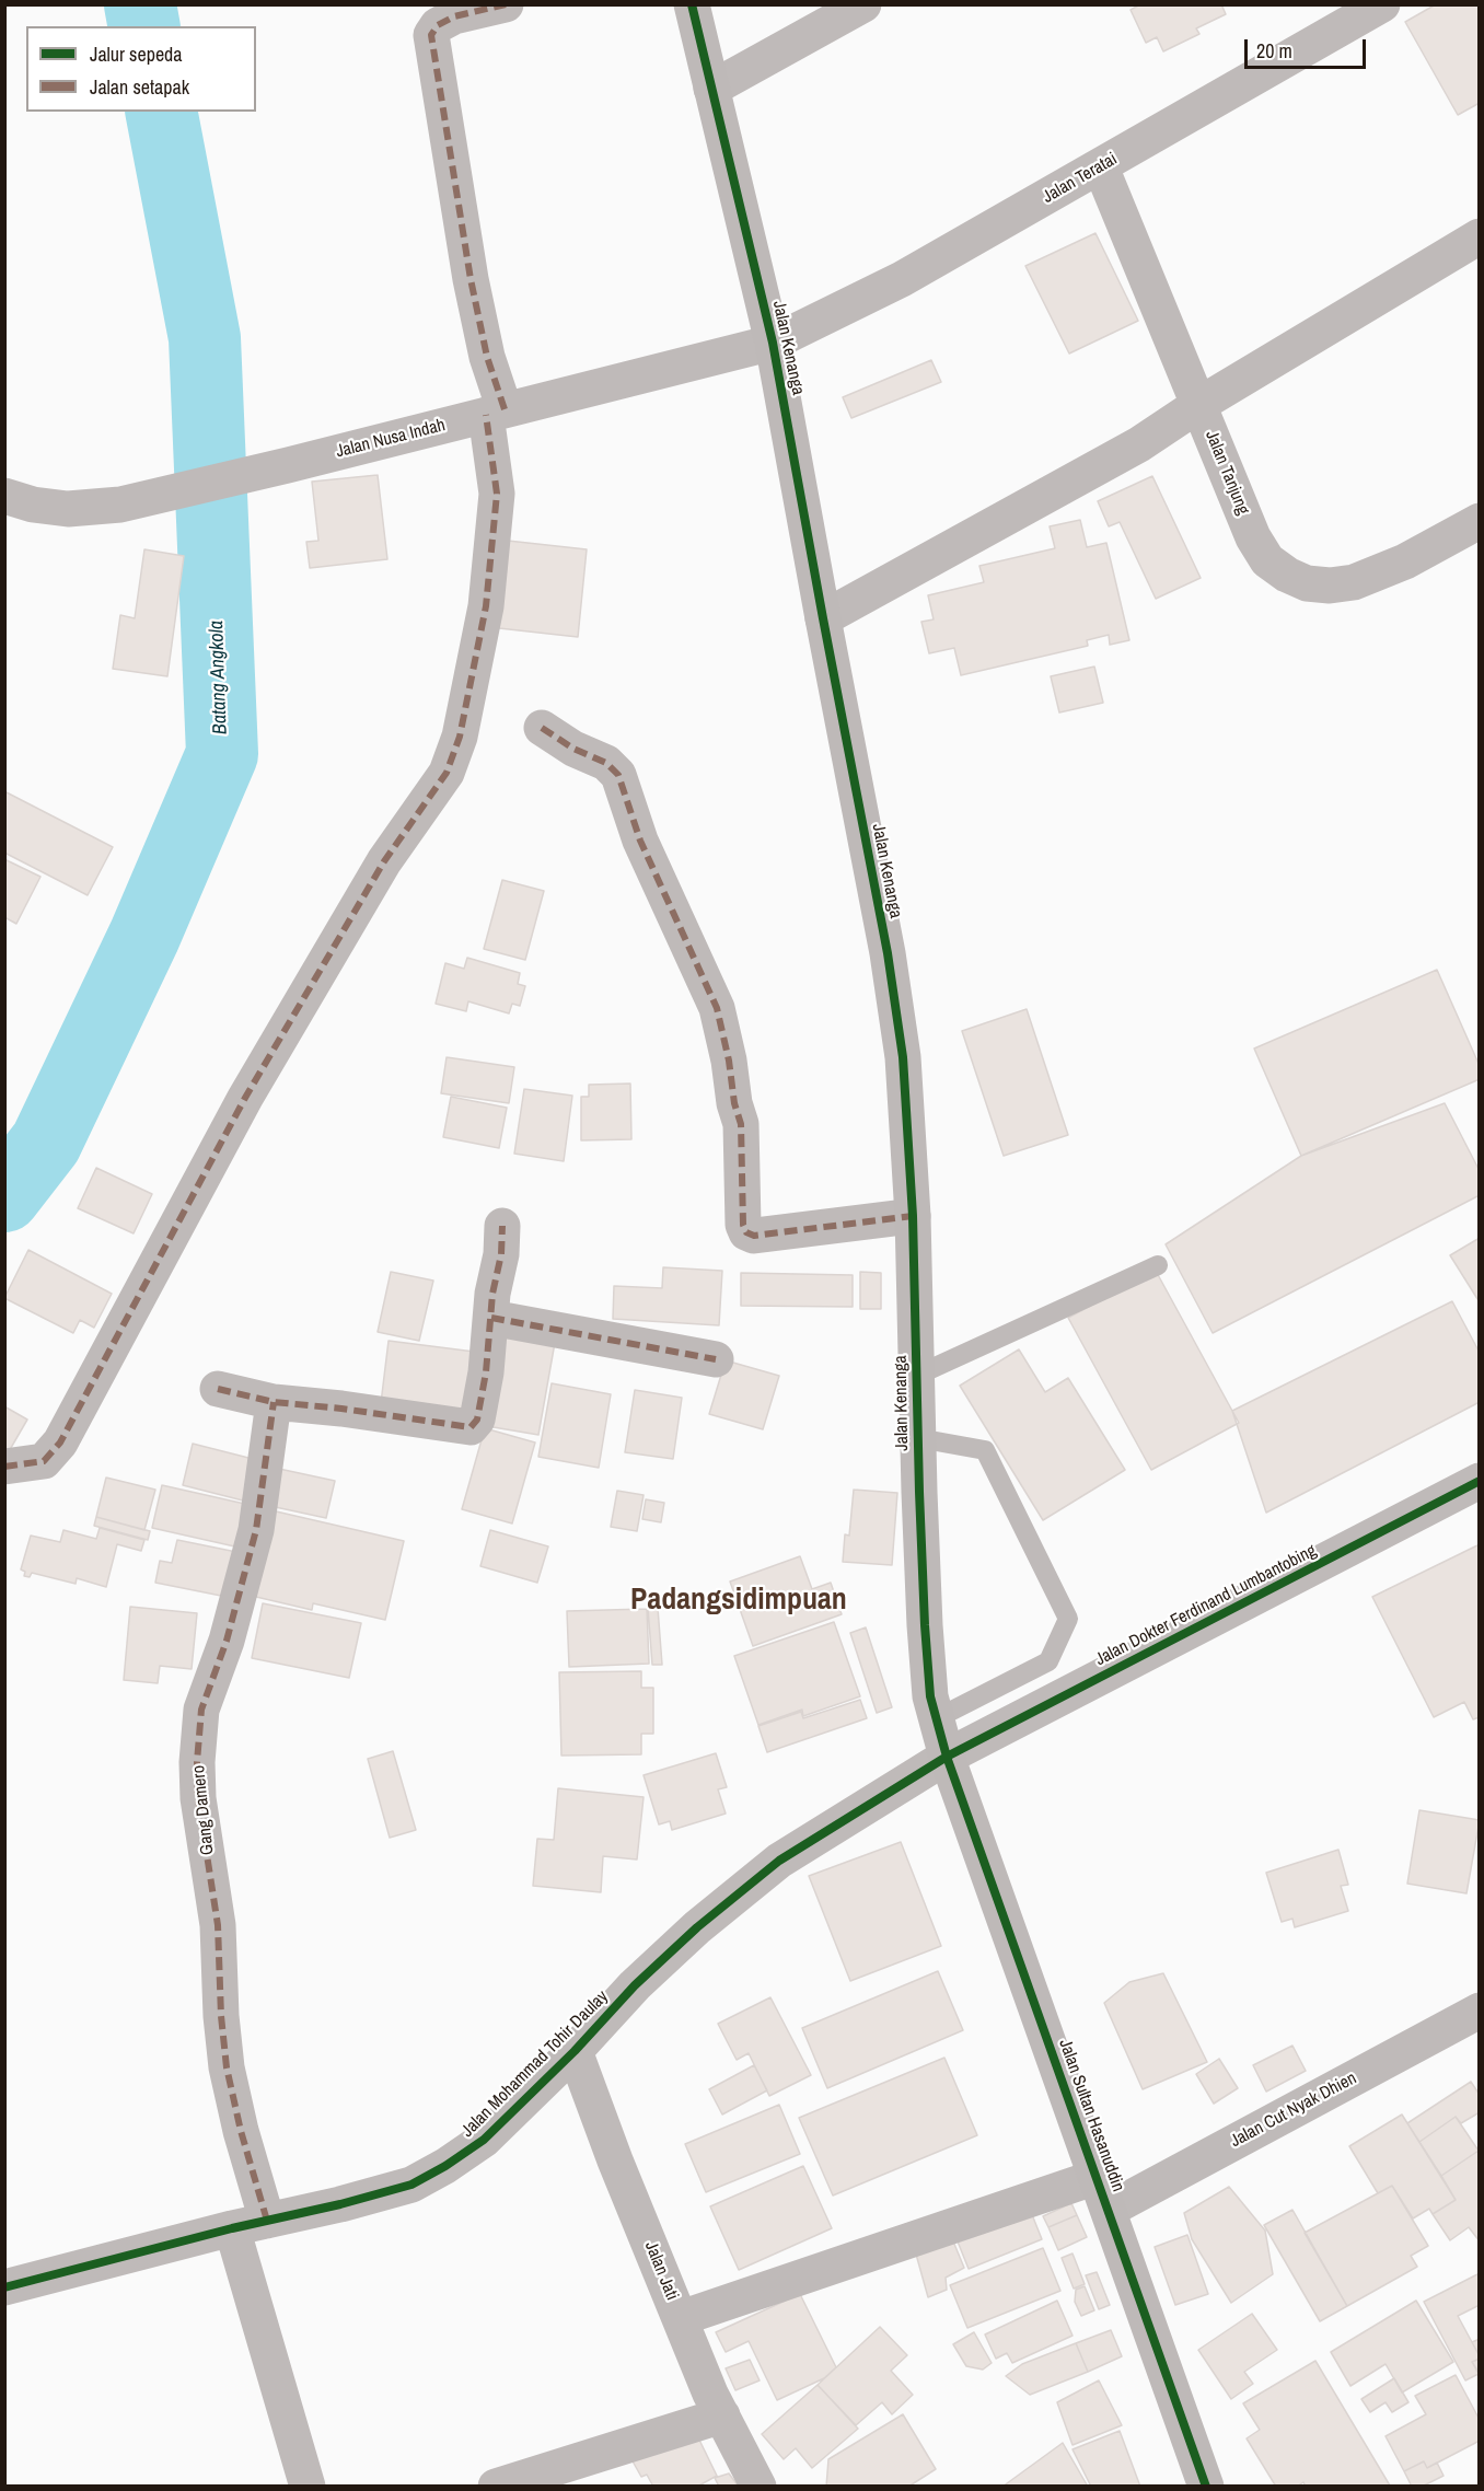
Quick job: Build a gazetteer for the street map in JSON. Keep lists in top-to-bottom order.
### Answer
{
  "streets": {
    "street": [
      "Jalan Teratai",
      "Jalan Kenanga",
      "Jalan Nusa Indah",
      "Jalan Tanjung",
      "Jalan Dokter Ferdinand Lumbantobing",
      "Gang Damero",
      "Jalan Mohammad Tohir Daulay",
      "Jalan Cut Nyak Dhien",
      "Jalan Sultan Hasanuddin",
      "Jalan Jati"
    ]
  },
  "crossings": [
    ["Jalan Teratai", "Jalan Kenanga"],
    ["Jalan Teratai", "Jalan Nusa Indah"],
    ["Jalan Teratai", "Jalan Tanjung"],
    ["Jalan Kenanga", "Jalan Nusa Indah"],
    ["Jalan Kenanga", "Jalan Dokter Ferdinand Lumbantobing"],
    ["Jalan Kenanga", "Jalan Mohammad Tohir Daulay"],
    ["Jalan Kenanga", "Jalan Sultan Hasanuddin"],
    ["Jalan Dokter Ferdinand Lumbantobing", "Jalan Mohammad Tohir Daulay"],
    ["Jalan Dokter Ferdinand Lumbantobing", "Jalan Sultan Hasanuddin"],
    ["Gang Damero", "Jalan Mohammad Tohir Daulay"],
    ["Jalan Mohammad Tohir Daulay", "Jalan Sultan Hasanuddin"],
    ["Jalan Mohammad Tohir Daulay", "Jalan Jati"],
    ["Jalan Cut Nyak Dhien", "Jalan Sultan Hasanuddin"],
    ["Jalan Cut Nyak Dhien", "Jalan Jati"]
  ],
  "districts": ["Padangsidimpuan"],
  "water": ["Batang Angkola"],
  "legend": ["Jalur sepeda", "Jalan setapak"],
  "scale_bar": "20 m"
}
